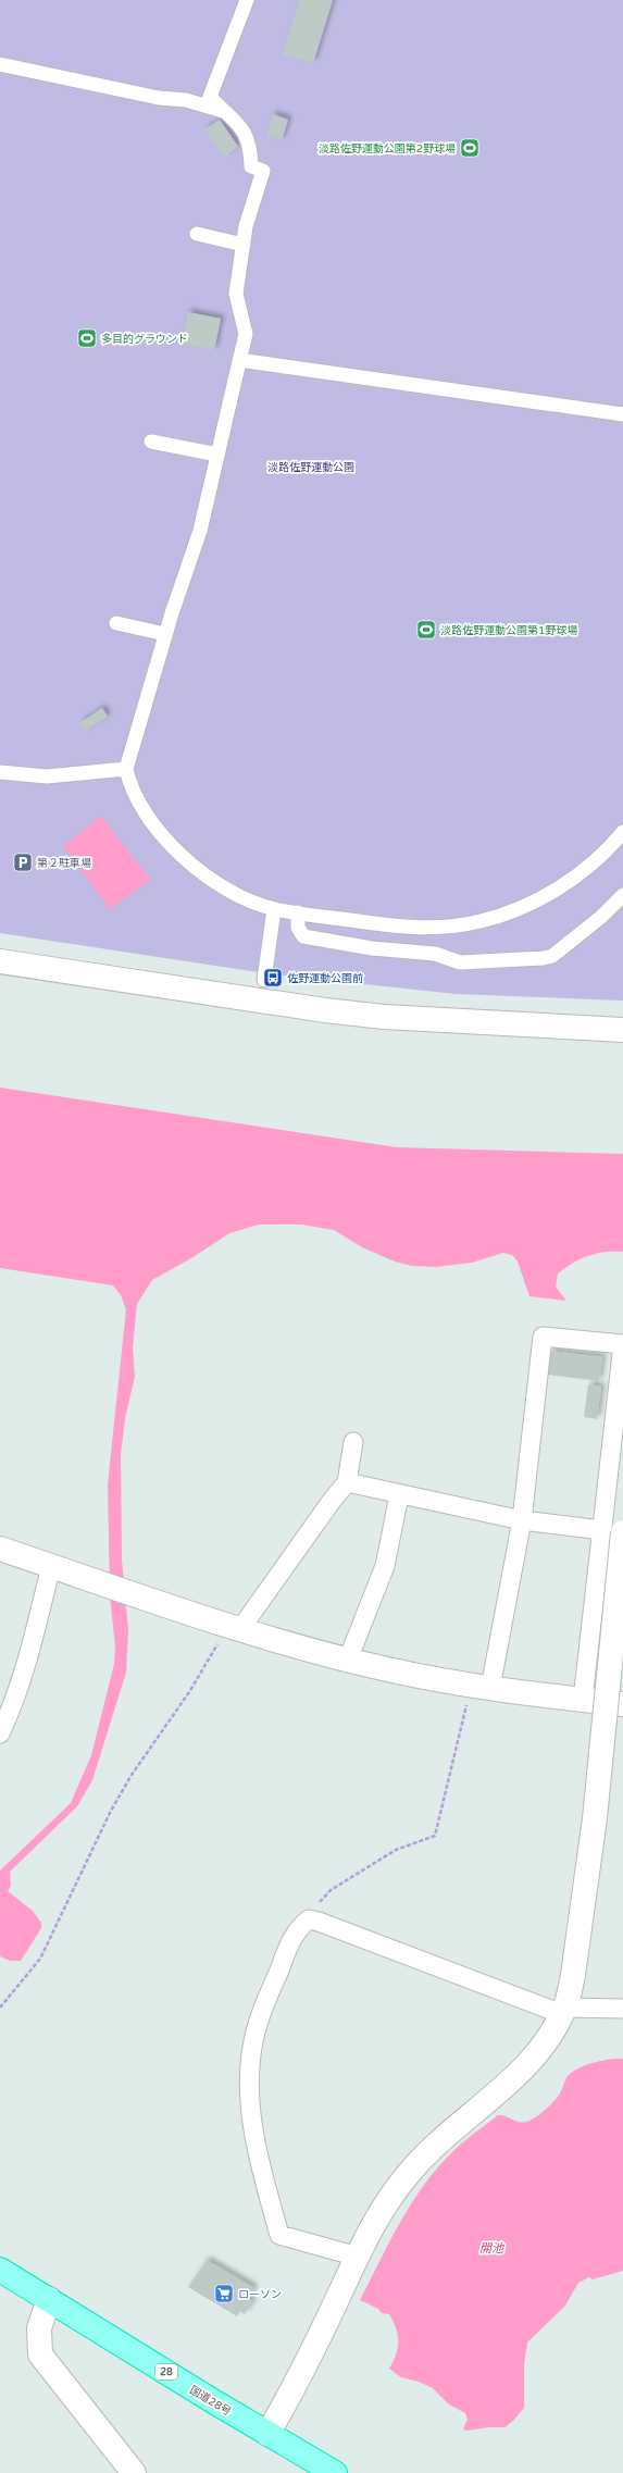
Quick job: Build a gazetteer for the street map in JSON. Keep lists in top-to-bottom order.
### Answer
{
  "streets": {
    "highway": ["28", "国道28号"]
  },
  "water": ["開池"],
  "parks": ["淡路佐野運動公園"],
  "places": {
    "sports": ["淡路佐野運動公園第2野球場", "多目的グラウンド", "淡路佐野運動公園第1野球場"],
    "parking": ["第２駐車場"],
    "bus stop": ["佐野運動公園前"],
    "supermarket": ["ローソン"]
  }
}
